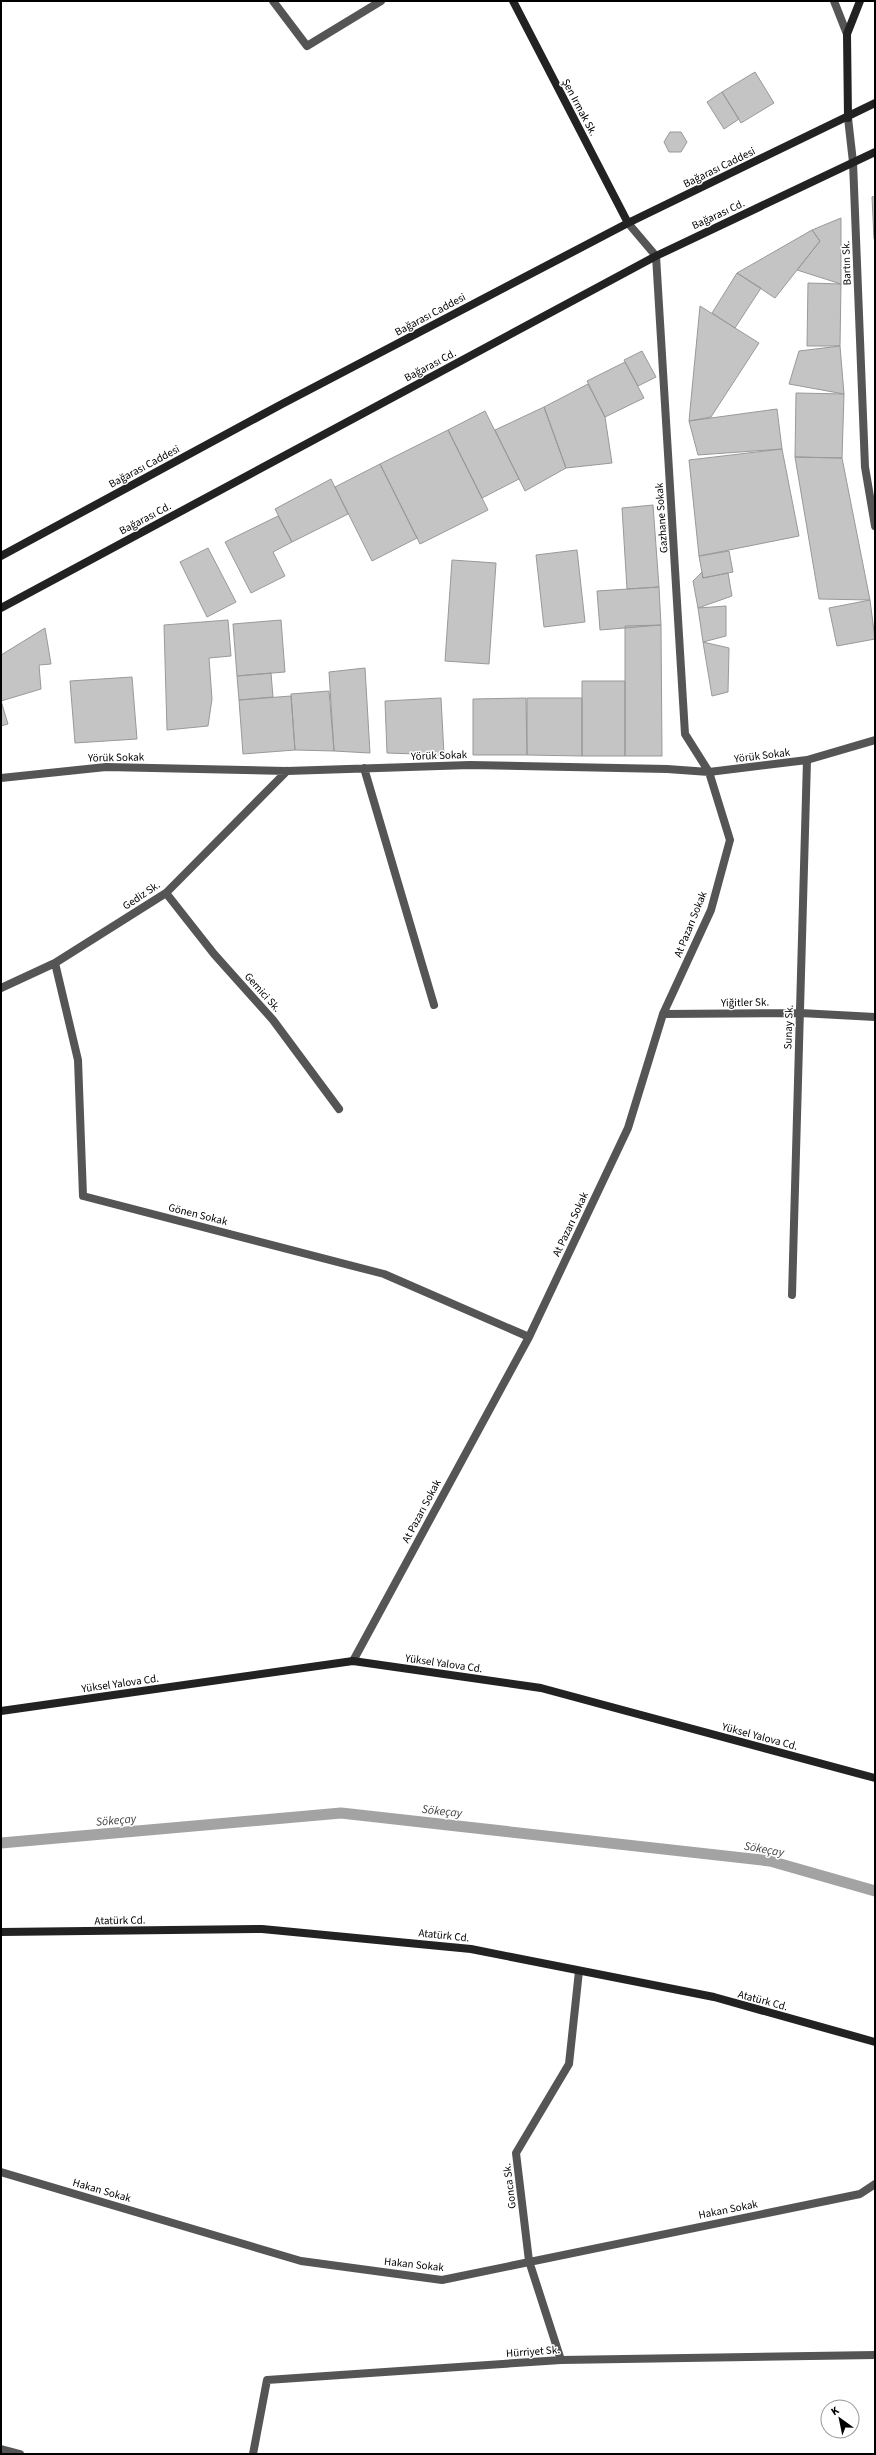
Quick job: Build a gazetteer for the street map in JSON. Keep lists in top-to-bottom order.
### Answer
{
  "streets": {
    "main road": [
      "Şen Irmak Sk.",
      "Bağarası Caddesi",
      "Bağarası Cd.",
      "Bartın Sk.",
      "Yüksel Yalova Cd.",
      "Atatürk Cd."
    ],
    "street": [
      "Gazhane Sokak",
      "Yörük Sokak",
      "Gediz Sk.",
      "At Pazarı Sokak",
      "Gemici Sk.",
      "Yiğitler Sk.",
      "Sunay Sk.",
      "Gönen Sokak",
      "Gonca Sk.",
      "Hakan Sokak",
      "Hürriyet Sk."
    ]
  },
  "crossings": [
    ["Şen Irmak Sk.", "Bağarası Caddesi"],
    ["Bağarası Caddesi", "Bartın Sk."],
    ["Bağarası Cd.", "Bartın Sk."],
    ["Bağarası Cd.", "Gazhane Sokak"],
    ["Gazhane Sokak", "Yörük Sokak"],
    ["Gazhane Sokak", "At Pazarı Sokak"],
    ["Yörük Sokak", "Gediz Sk."],
    ["Yörük Sokak", "At Pazarı Sokak"],
    ["Yörük Sokak", "Sunay Sk."],
    ["Gediz Sk.", "Gemici Sk."],
    ["Gediz Sk.", "Gönen Sokak"],
    ["At Pazarı Sokak", "Yiğitler Sk."],
    ["At Pazarı Sokak", "Gönen Sokak"],
    ["At Pazarı Sokak", "Yüksel Yalova Cd."],
    ["Yiğitler Sk.", "Sunay Sk."],
    ["Atatürk Cd.", "Gonca Sk."],
    ["Gonca Sk.", "Hakan Sokak"],
    ["Gonca Sk.", "Hürriyet Sk."]
  ],
  "water": ["Sökeçay"],
  "north": "top left"
}
